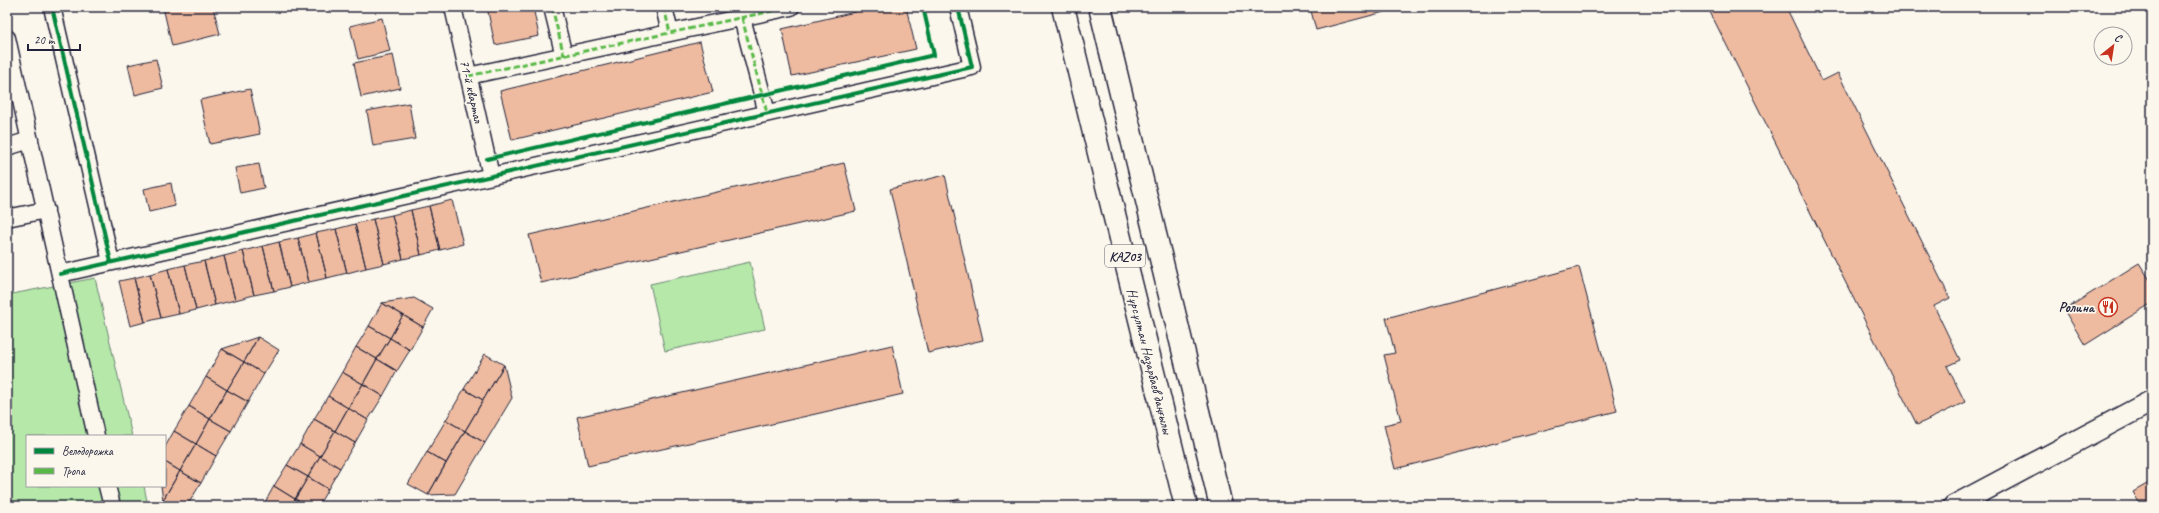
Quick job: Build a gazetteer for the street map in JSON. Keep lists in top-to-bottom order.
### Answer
{
  "streets": {
    "main road": ["KАZ03", "Нұрсұлтан Назарбаев даңғылы"],
    "street": ["71-й квартал"]
  },
  "places": {
    "restaurant": ["Ролина"]
  },
  "legend": ["Велодорожка", "Тропа"],
  "scale_bar": "20 m",
  "north": "top right"
}
